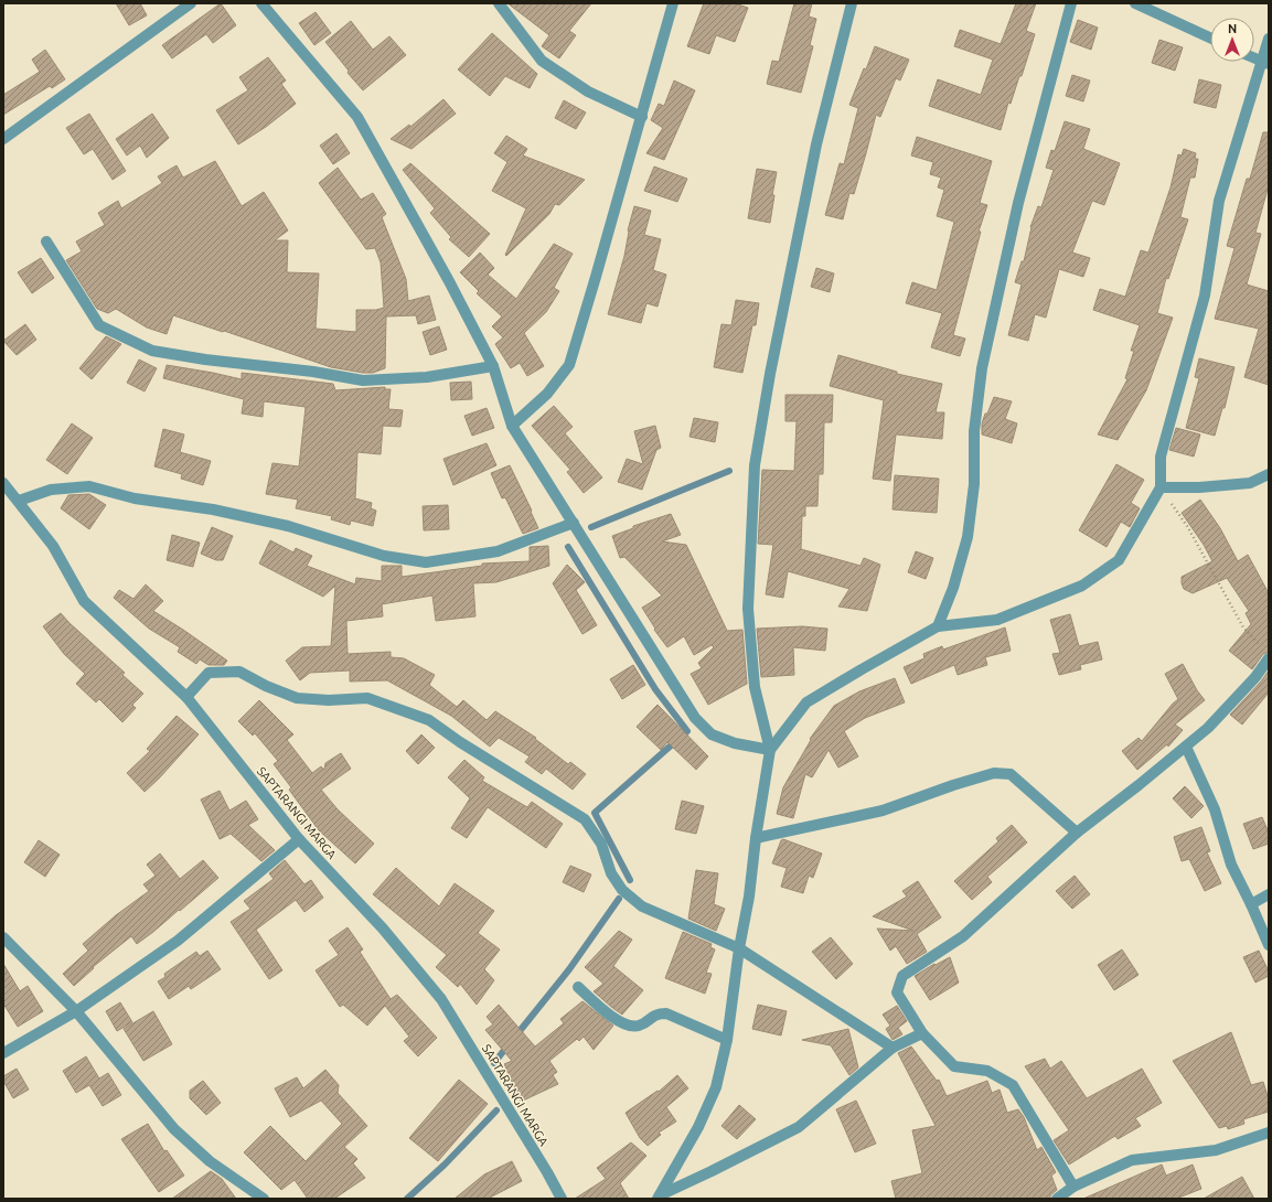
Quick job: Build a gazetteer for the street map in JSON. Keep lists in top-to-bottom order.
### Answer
{
  "streets": {
    "street": ["SAPTARANGI MARGA"]
  },
  "north": "top"
}
